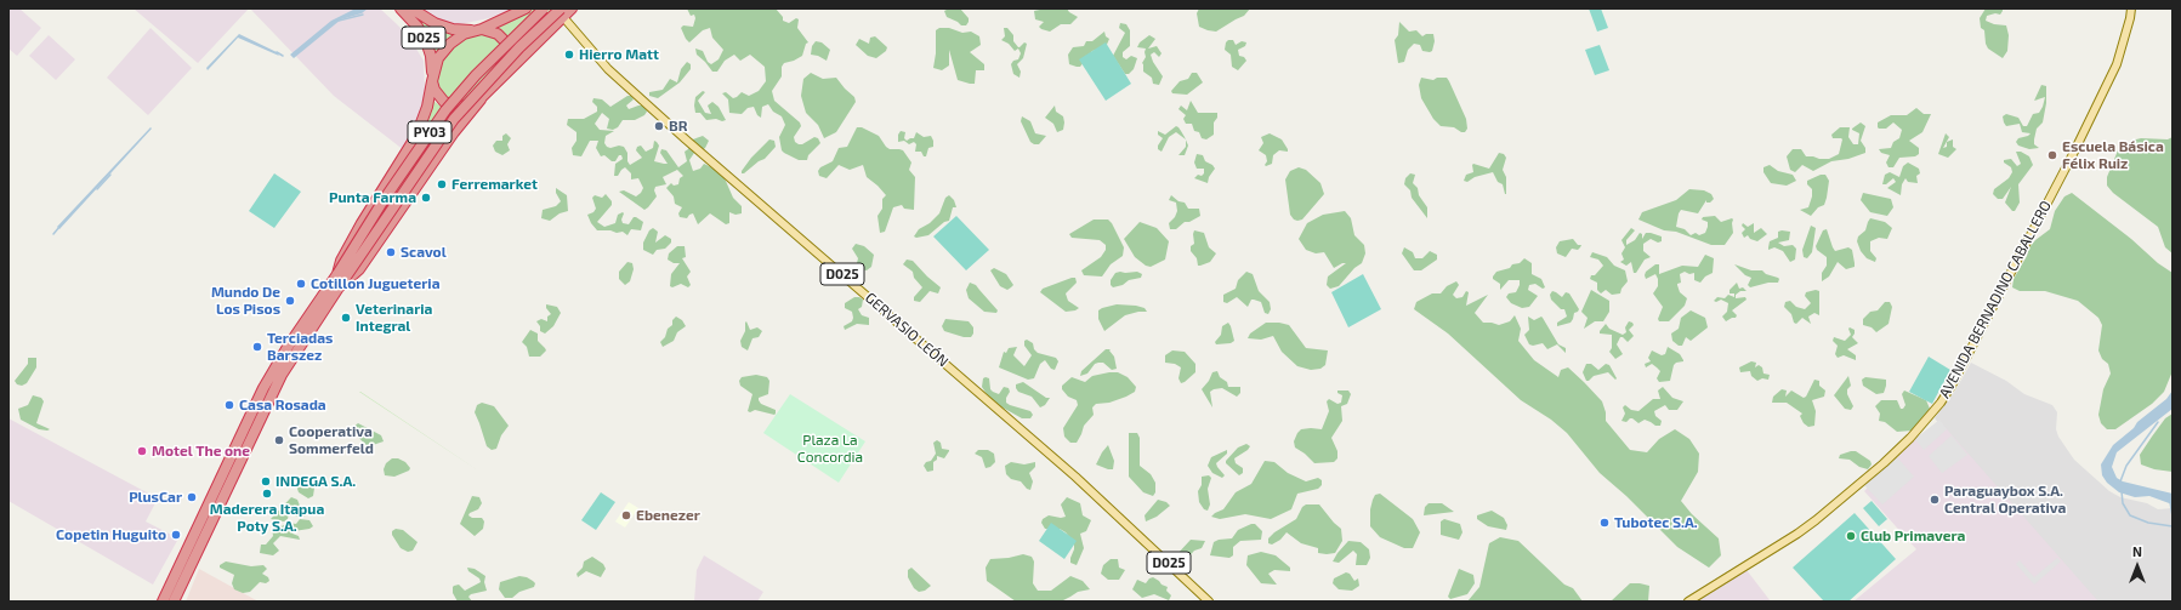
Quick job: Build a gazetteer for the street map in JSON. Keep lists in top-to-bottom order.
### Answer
{
  "streets": {
    "highway": ["D025", "PY03"],
    "main road": ["AVENIDA BERNADINO CABALLERO", "GERVASIO LEÓN"]
  },
  "crossings": [
    ["D025", "PY03"],
    ["PY03", "GERVASIO LEÓN"]
  ],
  "parks": ["Plaza La Concordia"],
  "places": [
    "Hierro Matt",
    "BR",
    "Escuela Básica Félix Ruiz",
    "Ferremarket",
    "Punta Farma",
    "Scavol",
    "Cotillon Jugueteria",
    "Mundo De Los Pisos",
    "Veterinaria Integral",
    "Terciadas Barszez",
    "Casa Rosada",
    "Cooperativa Sommerfeld",
    "Motel The one",
    "INDEGA S.A.",
    "Maderera Itapua Poty S.A.",
    "PlusCar",
    "Paraguaybox S.A. Central Operativa",
    "Ebenezer",
    "Tubotec S.A.",
    "Copetin Huguito",
    "Club Primavera"
  ],
  "north": "top"
}
